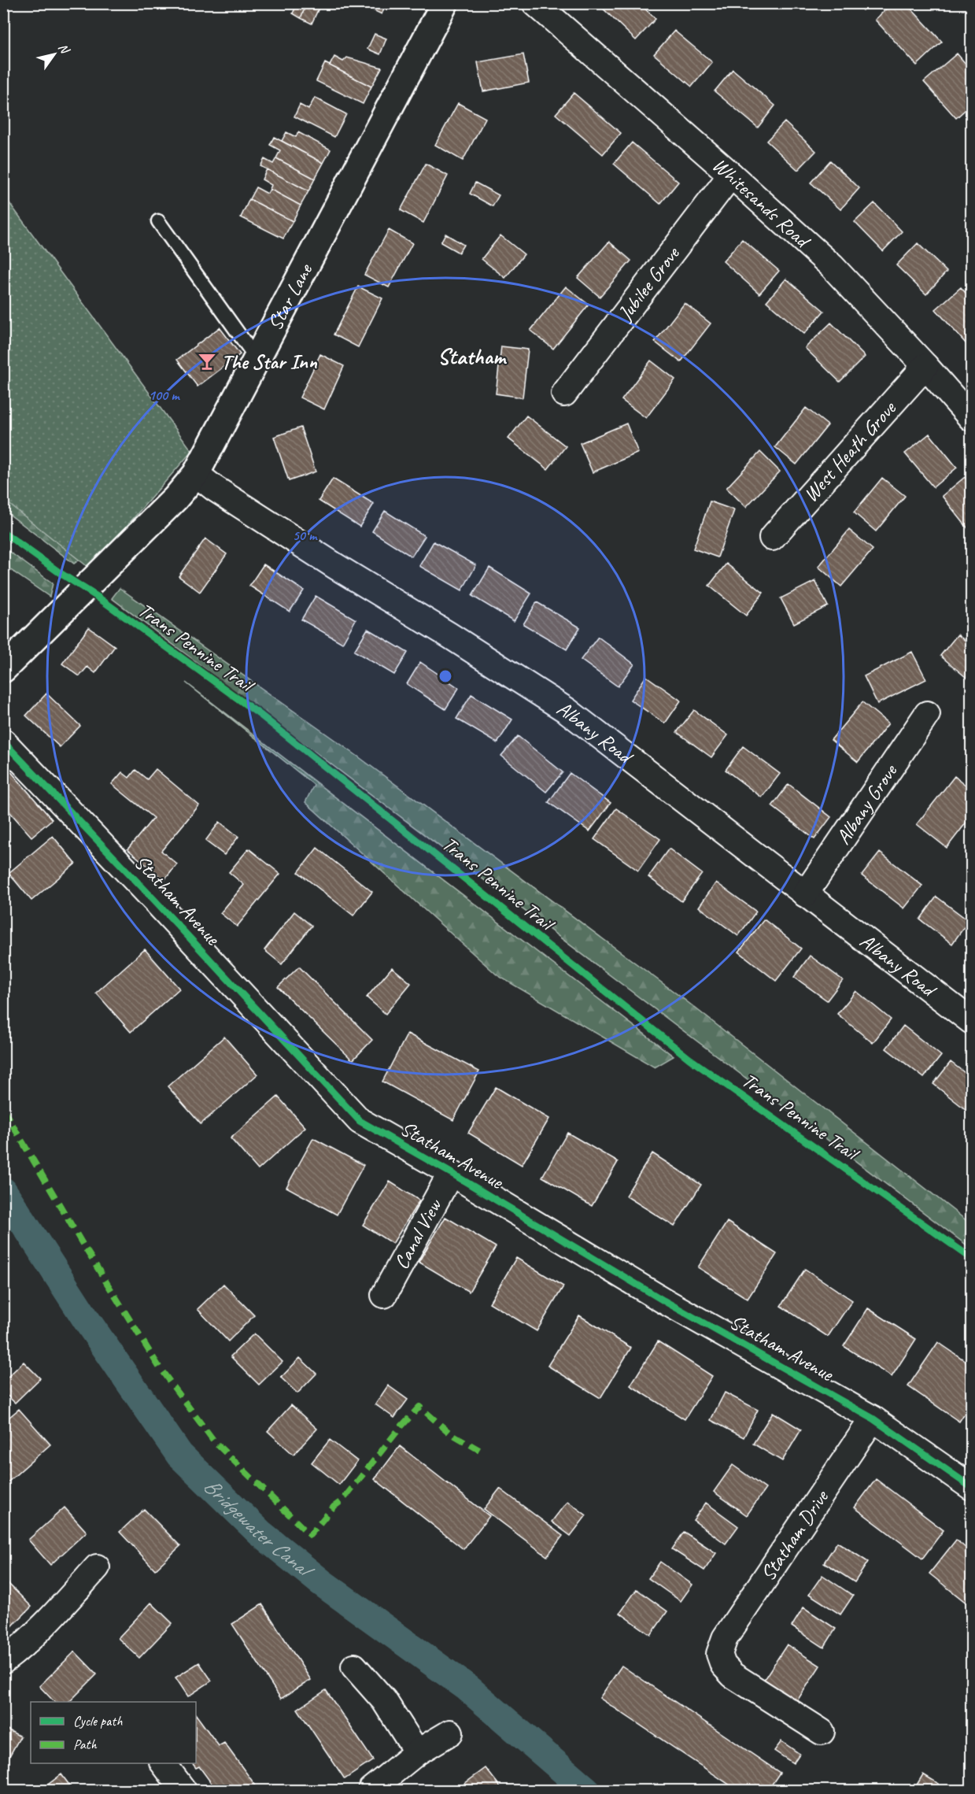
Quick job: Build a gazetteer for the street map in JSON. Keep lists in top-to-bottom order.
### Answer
{
  "streets": {
    "street": [
      "Whitesands Road",
      "Jubilee Grove",
      "Star Lane",
      "West Heath Grove",
      "Albany Road",
      "Albany Grove",
      "Statham Avenue",
      "Canal View",
      "Statham Drive"
    ],
    "cycle path": ["Trans Pennine Trail"]
  },
  "crossings": [
    ["Whitesands Road", "Jubilee Grove"],
    ["Whitesands Road", "West Heath Grove"],
    ["Star Lane", "Albany Road"],
    ["Albany Road", "Albany Grove"],
    ["Statham Avenue", "Canal View"],
    ["Statham Avenue", "Statham Drive"]
  ],
  "districts": ["Statham"],
  "water": ["Bridgewater Canal"],
  "places": {
    "bar": ["The Star Inn"]
  },
  "legend": ["Cycle path", "Path"],
  "north": "top right",
  "rings": ["100 m", "50 m"]
}
